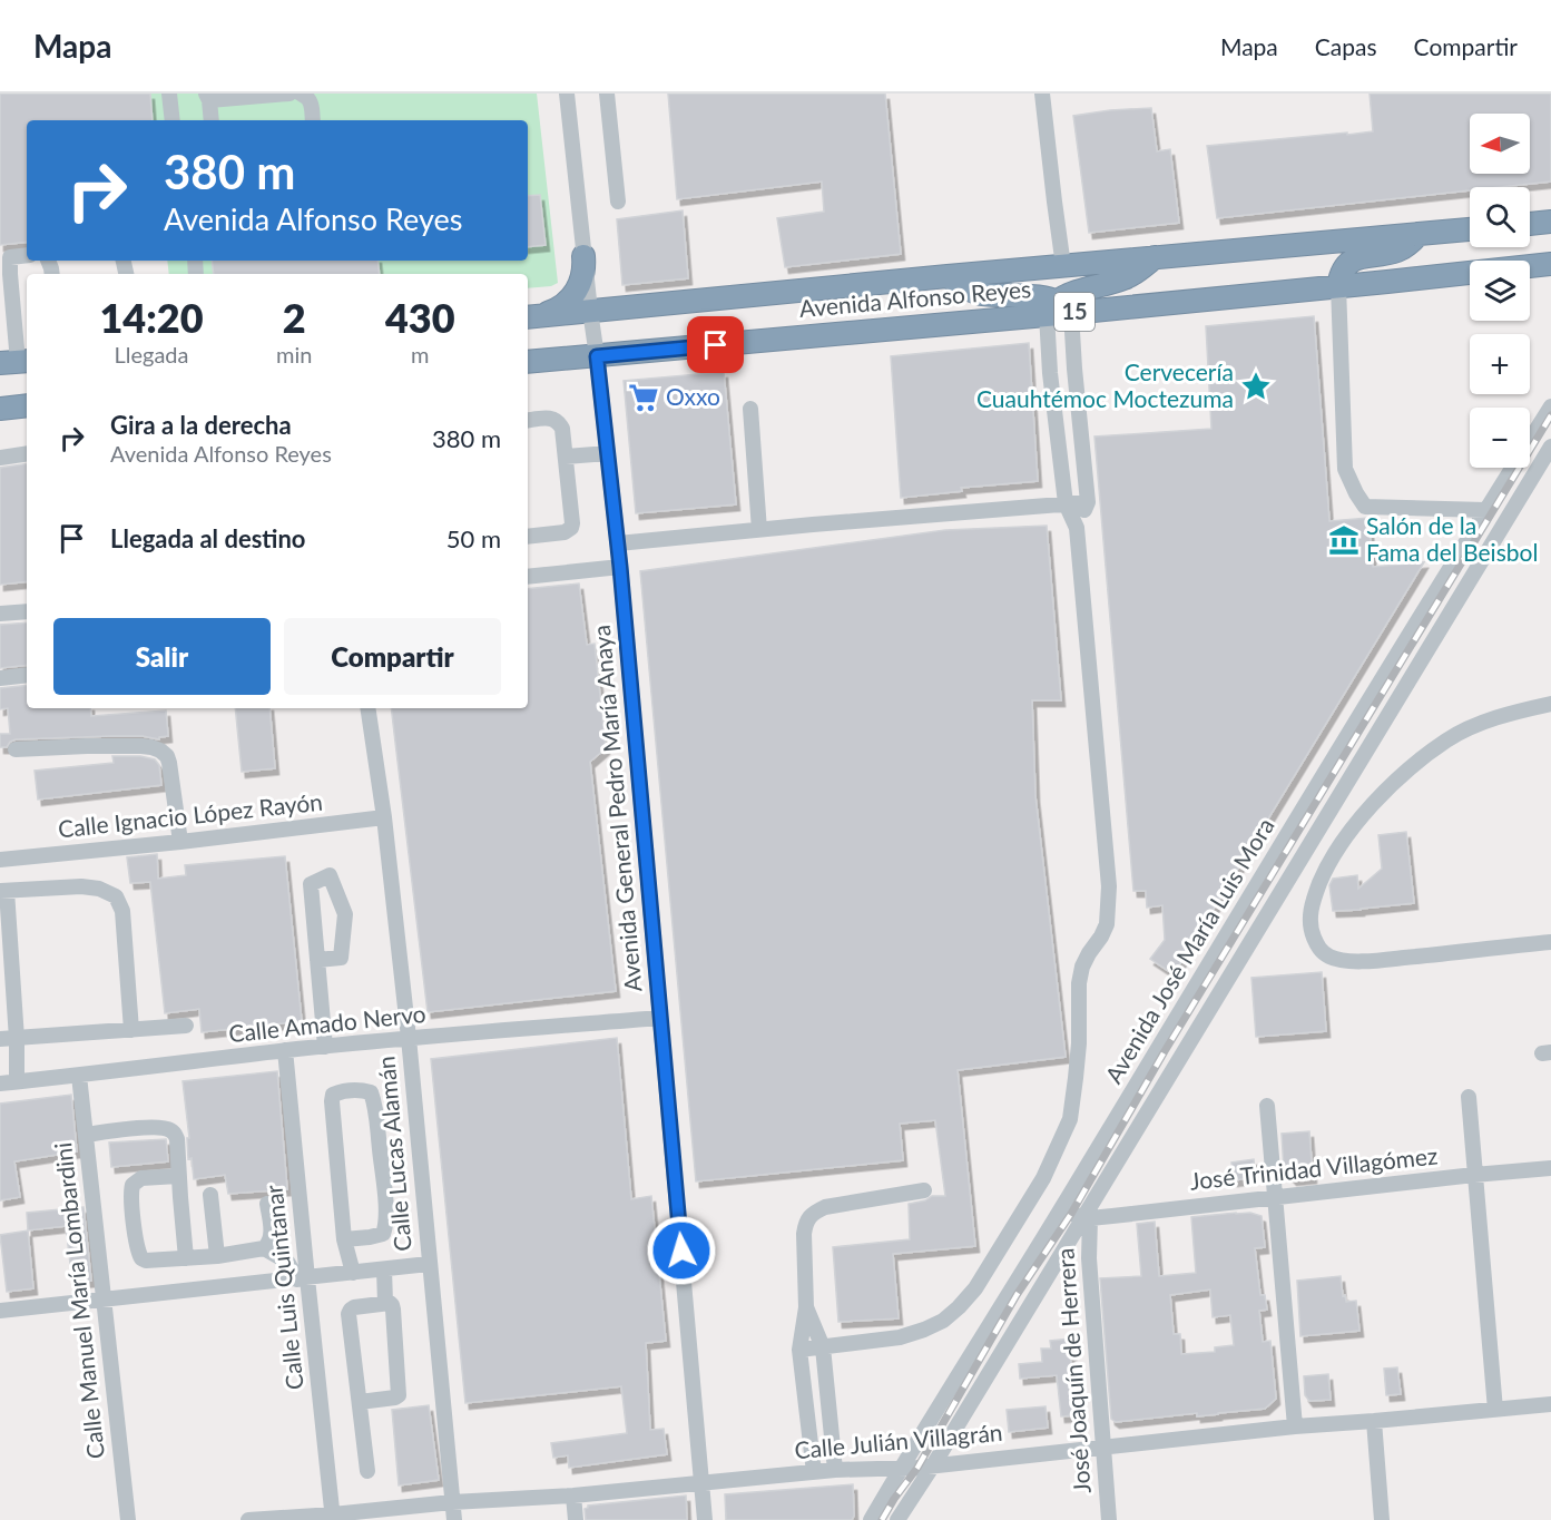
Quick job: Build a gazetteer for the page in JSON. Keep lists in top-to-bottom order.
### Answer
{
  "streets": {
    "highway": ["Avenida Alfonso Reyes", "15"],
    "street": [
      "Avenida General Pedro María Anaya",
      "Calle Ignacio López Rayón",
      "Avenida José María Luis Mora",
      "Calle Amado Nervo",
      "Calle Lucas Alamán",
      "José Trinidad Villagómez",
      "Calle Luis Quintanar",
      "Calle Manuel María Lombardini",
      "José Joaquín de Herrera",
      "Calle Julián Villagrán"
    ]
  },
  "crossings": [
    ["Avenida Alfonso Reyes", "Avenida General Pedro María Anaya"],
    ["Avenida General Pedro María Anaya", "Calle Amado Nervo"],
    ["Avenida General Pedro María Anaya", "Calle Julián Villagrán"],
    ["Calle Ignacio López Rayón", "Calle Lucas Alamán"],
    ["Avenida José María Luis Mora", "José Trinidad Villagómez"],
    ["Avenida José María Luis Mora", "José Joaquín de Herrera"],
    ["Avenida José María Luis Mora", "Calle Julián Villagrán"],
    ["Calle Amado Nervo", "Calle Lucas Alamán"],
    ["Calle Amado Nervo", "Calle Luis Quintanar"],
    ["Calle Amado Nervo", "Calle Manuel María Lombardini"],
    ["Calle Lucas Alamán", "Calle Julián Villagrán"],
    ["José Trinidad Villagómez", "José Joaquín de Herrera"],
    ["Calle Luis Quintanar", "Calle Julián Villagrán"],
    ["José Joaquín de Herrera", "Calle Julián Villagrán"]
  ],
  "places": {
    "place": ["Cervecería Cuauhtémoc Moctezuma"],
    "supermarket": ["Oxxo"],
    "museum": ["Salón de la Fama del Beisbol"]
  },
  "north": "left",
  "page": {
    "header": "Mapa",
    "nav": ["Mapa", "Capas", "Compartir"],
    "map_buttons": ["+", "−"],
    "turn": ["380 m", "Avenida Alfonso Reyes"],
    "eta": [
      "14:20",
      "Llegada",
      "2",
      "min",
      "430",
      "m"
    ],
    "list": [
      {
        "name": "Gira a la derecha",
        "note": "Avenida Alfonso Reyes",
        "value": "380 m"
      },
      {
        "name": "Llegada al destino",
        "value": "50 m"
      }
    ],
    "buttons": ["Salir", "Compartir"]
  }
}
